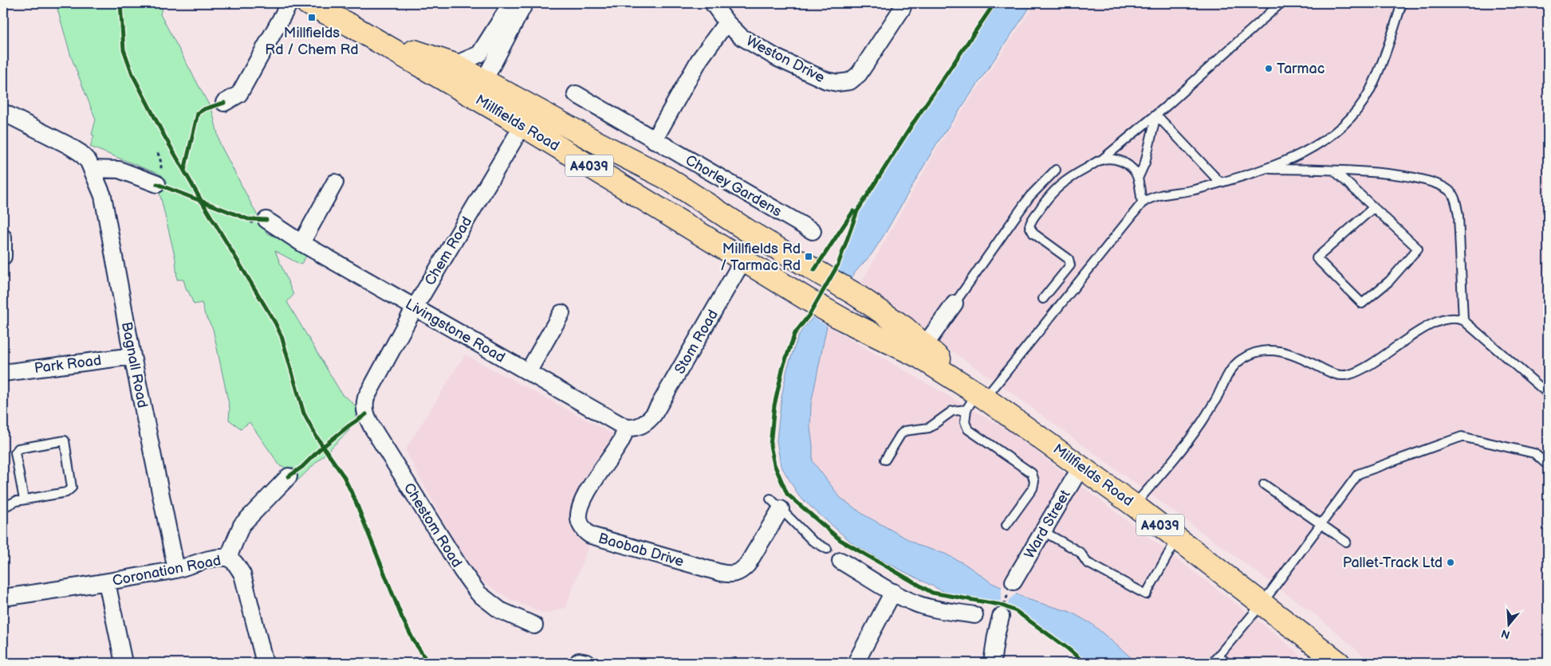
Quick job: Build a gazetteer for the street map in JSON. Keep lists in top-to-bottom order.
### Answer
{
  "streets": {
    "main road": ["Millfields Road", "A4039"],
    "street": [
      "Weston Drive",
      "Chorley Gardens",
      "Chem Road",
      "Livingstone Road",
      "Stom Road",
      "Park Road",
      "Bagnall Road",
      "Ward Street",
      "Chestom Road",
      "Baobab Drive",
      "Coronation Road"
    ]
  },
  "crossings": [
    ["Millfields Road", "Chem Road"],
    ["Millfields Road", "Stom Road"],
    ["Millfields Road", "Ward Street"],
    ["Chem Road", "Livingstone Road"],
    ["Chem Road", "Chestom Road"],
    ["Livingstone Road", "Stom Road"],
    ["Livingstone Road", "Baobab Drive"],
    ["Stom Road", "Baobab Drive"],
    ["Park Road", "Bagnall Road"],
    ["Bagnall Road", "Coronation Road"]
  ],
  "places": {
    "transit": ["Millfields Rd / Chem Rd", "Millfields Rd / Tarmac Rd"],
    "other": ["Tarmac", "Pallet-Track Ltd"]
  },
  "north": "bottom"
}
